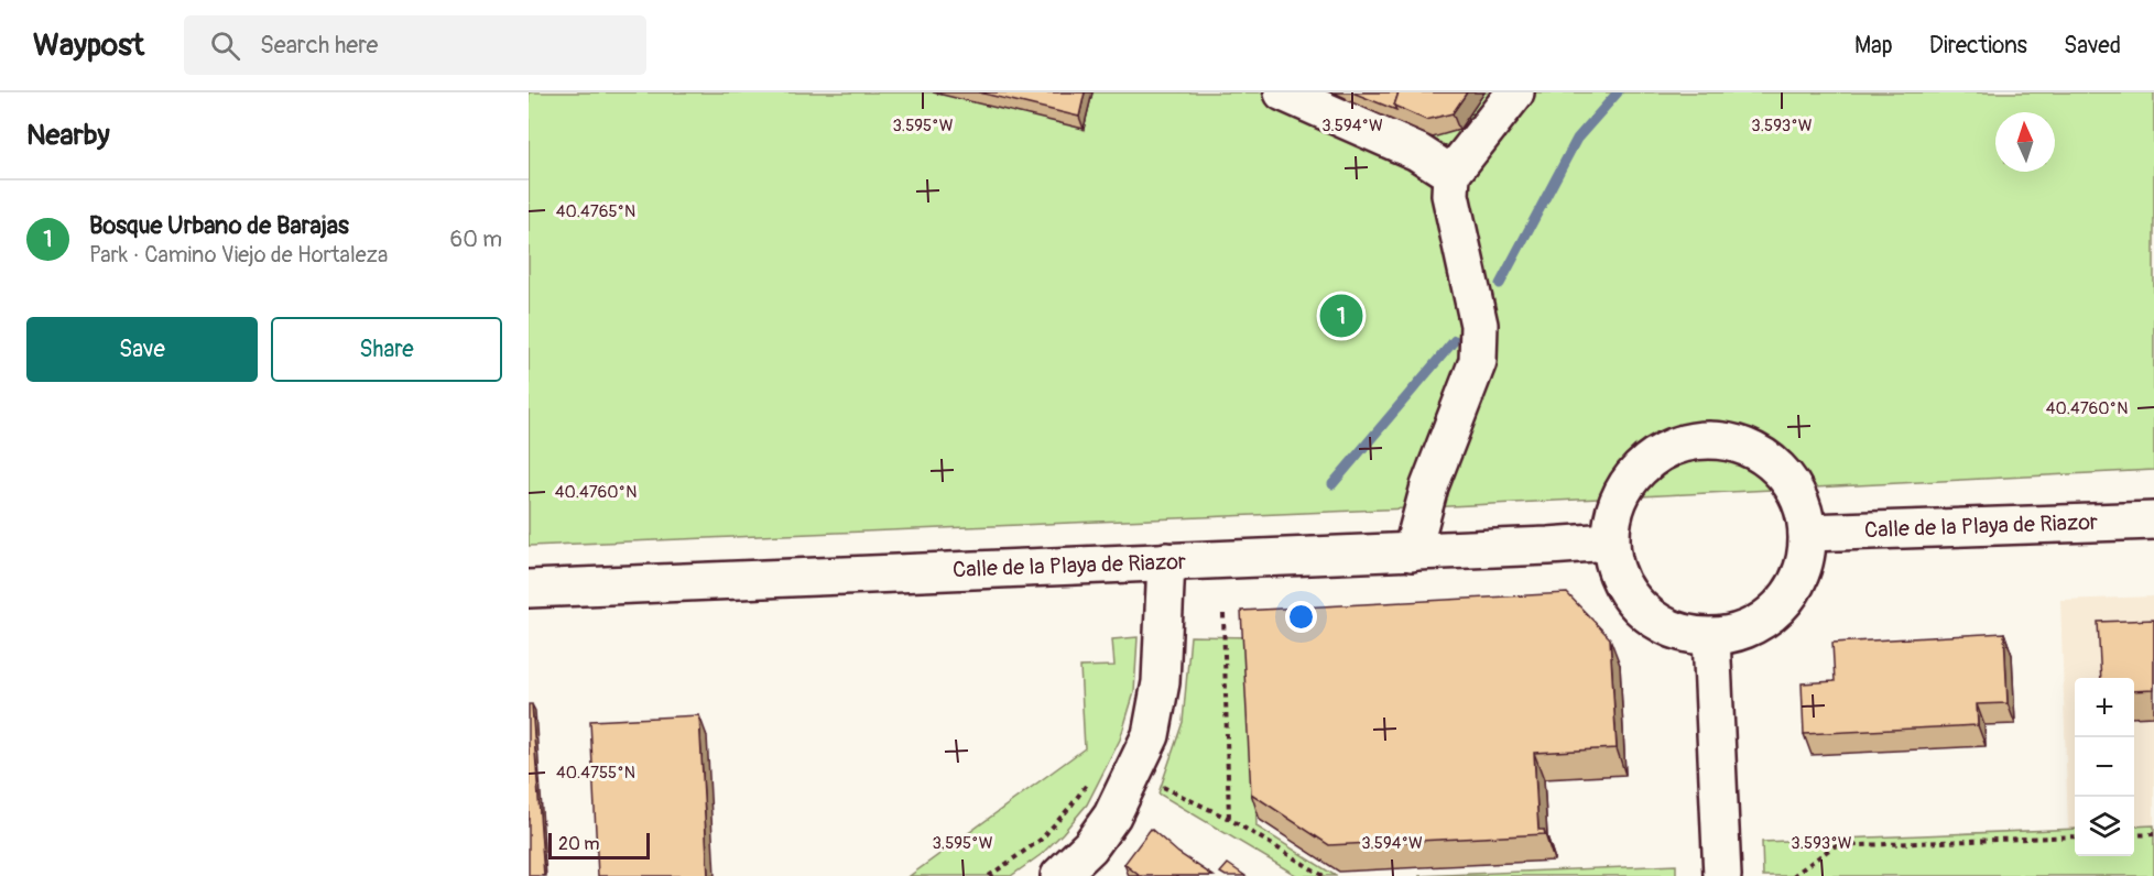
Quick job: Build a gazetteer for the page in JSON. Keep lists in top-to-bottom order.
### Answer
{
  "streets": {
    "street": ["Calle de la Playa de Riazor"]
  },
  "scale_bar": "20 m",
  "north": "top",
  "page": {
    "header": "Waypost",
    "search": "Search here",
    "nav": ["Map", "Directions", "Saved"],
    "heading": "Nearby",
    "list": [
      {
        "mark": "1",
        "name": "Bosque Urbano de Barajas",
        "note": "Park · Camino Viejo de Hortaleza",
        "value": "60 m"
      }
    ],
    "pins": "1",
    "buttons": ["Save", "Share"],
    "map_buttons": ["+", "−"],
    "scale": "20 m"
  },
  "coordinates": [
    "3.595°W",
    "3.594°W",
    "3.593°W",
    "40.4765°N",
    "40.4760°N",
    "40.4755°N"
  ]
}
